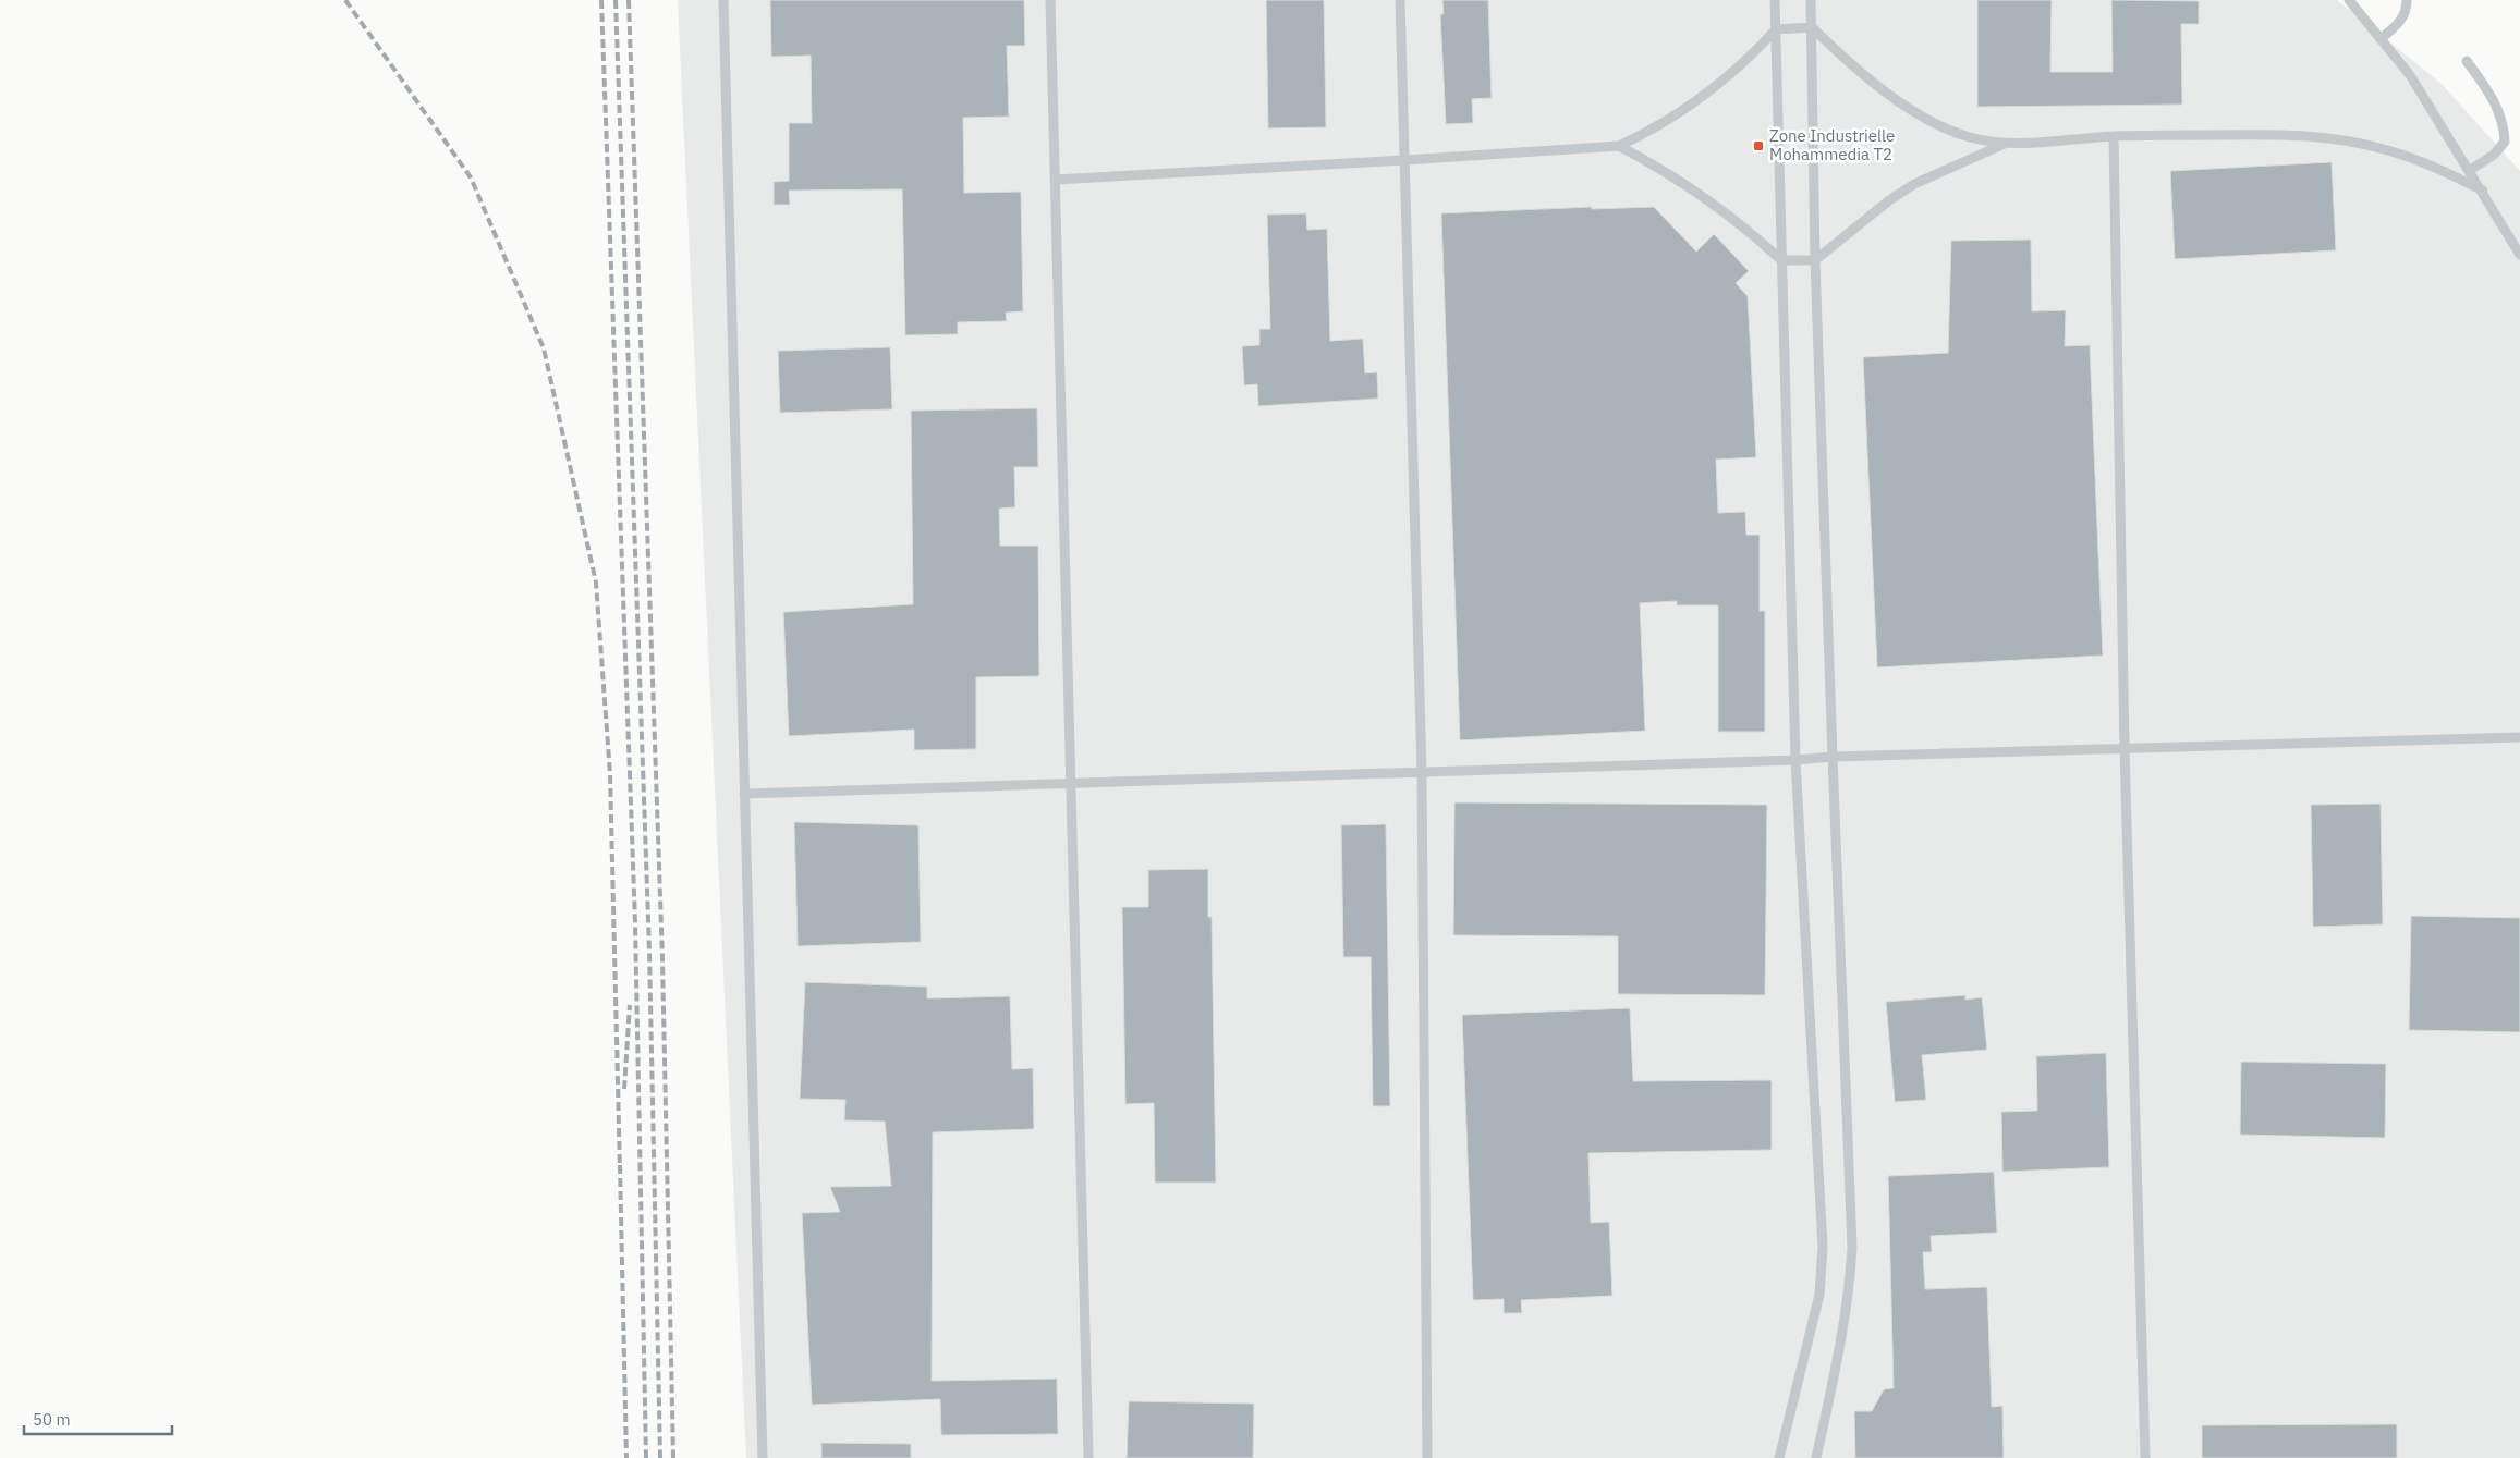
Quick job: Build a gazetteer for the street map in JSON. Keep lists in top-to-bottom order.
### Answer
{
  "places": {
    "transit": ["Zone Industrielle Mohammedia T2"]
  },
  "scale_bar": "50 m"
}
